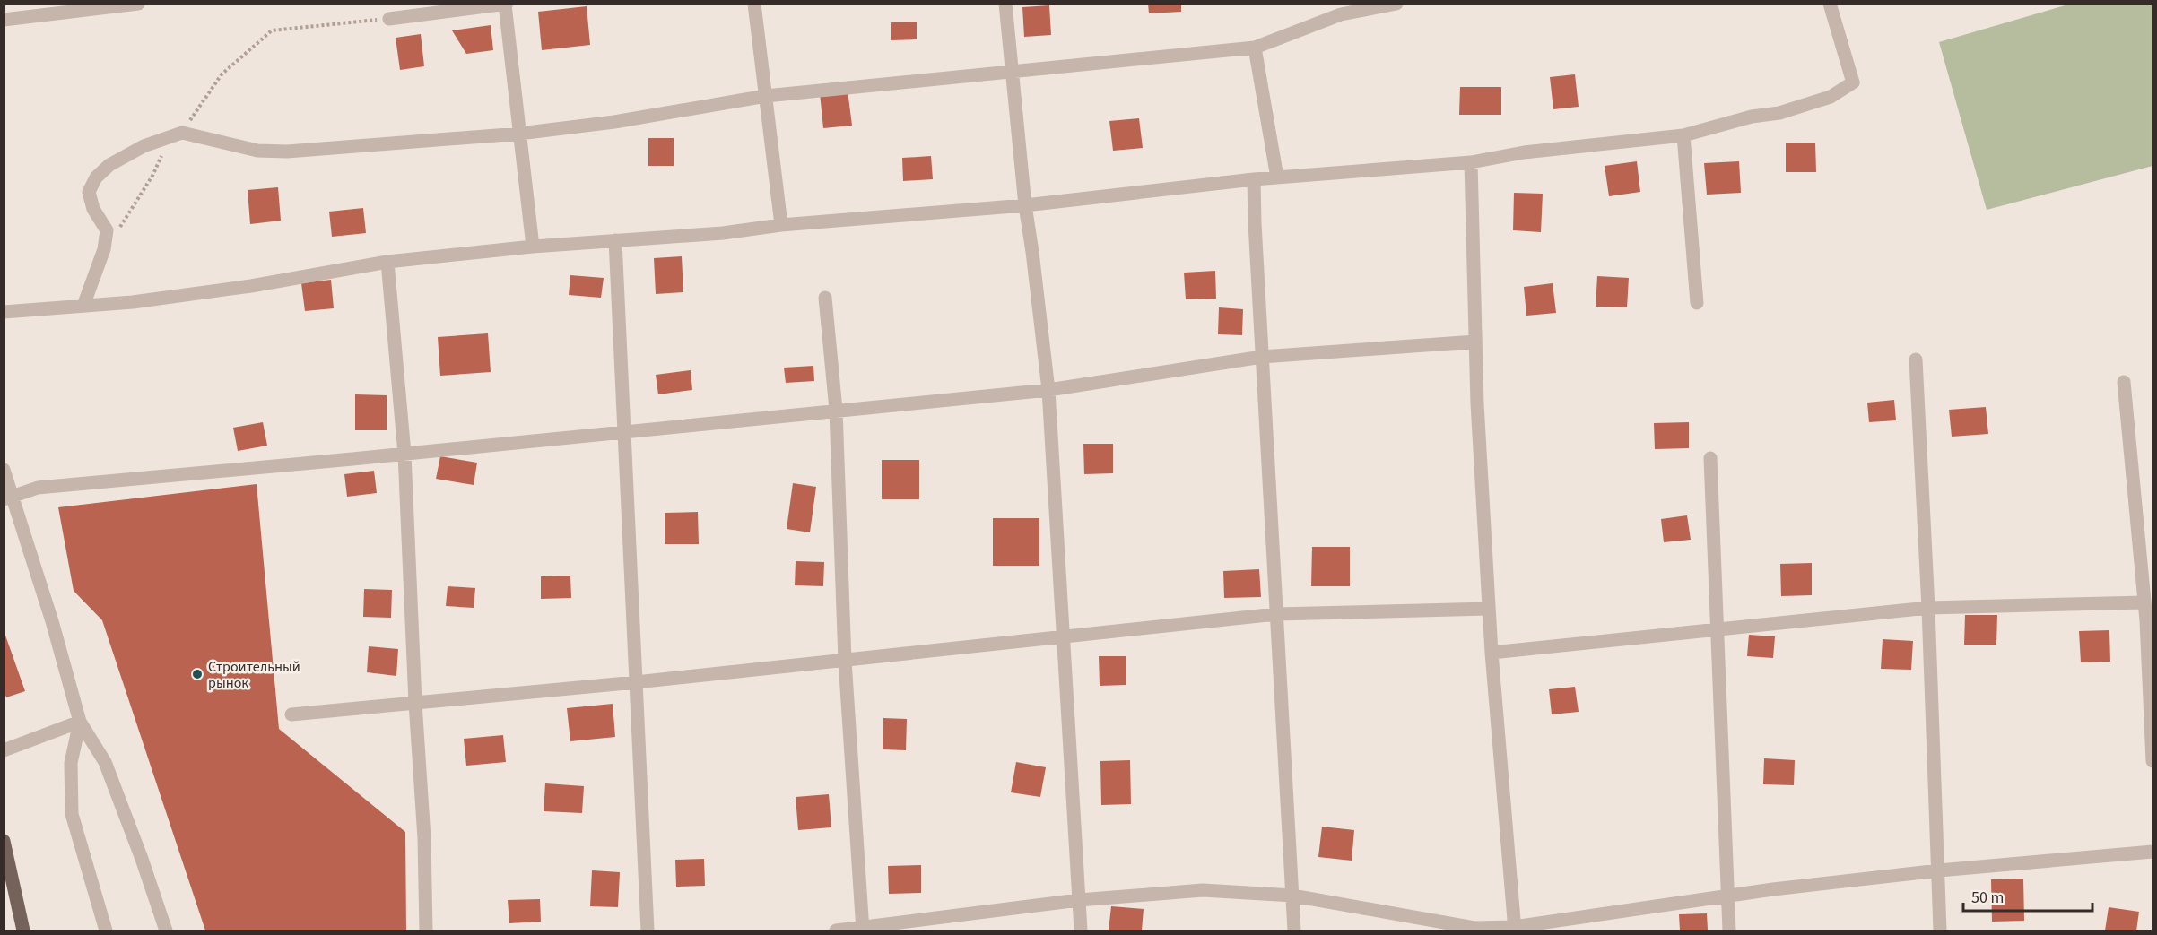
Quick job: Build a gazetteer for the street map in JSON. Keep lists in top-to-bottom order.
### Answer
{
  "places": ["Строительный рынок"],
  "scale_bar": "50 m"
}
